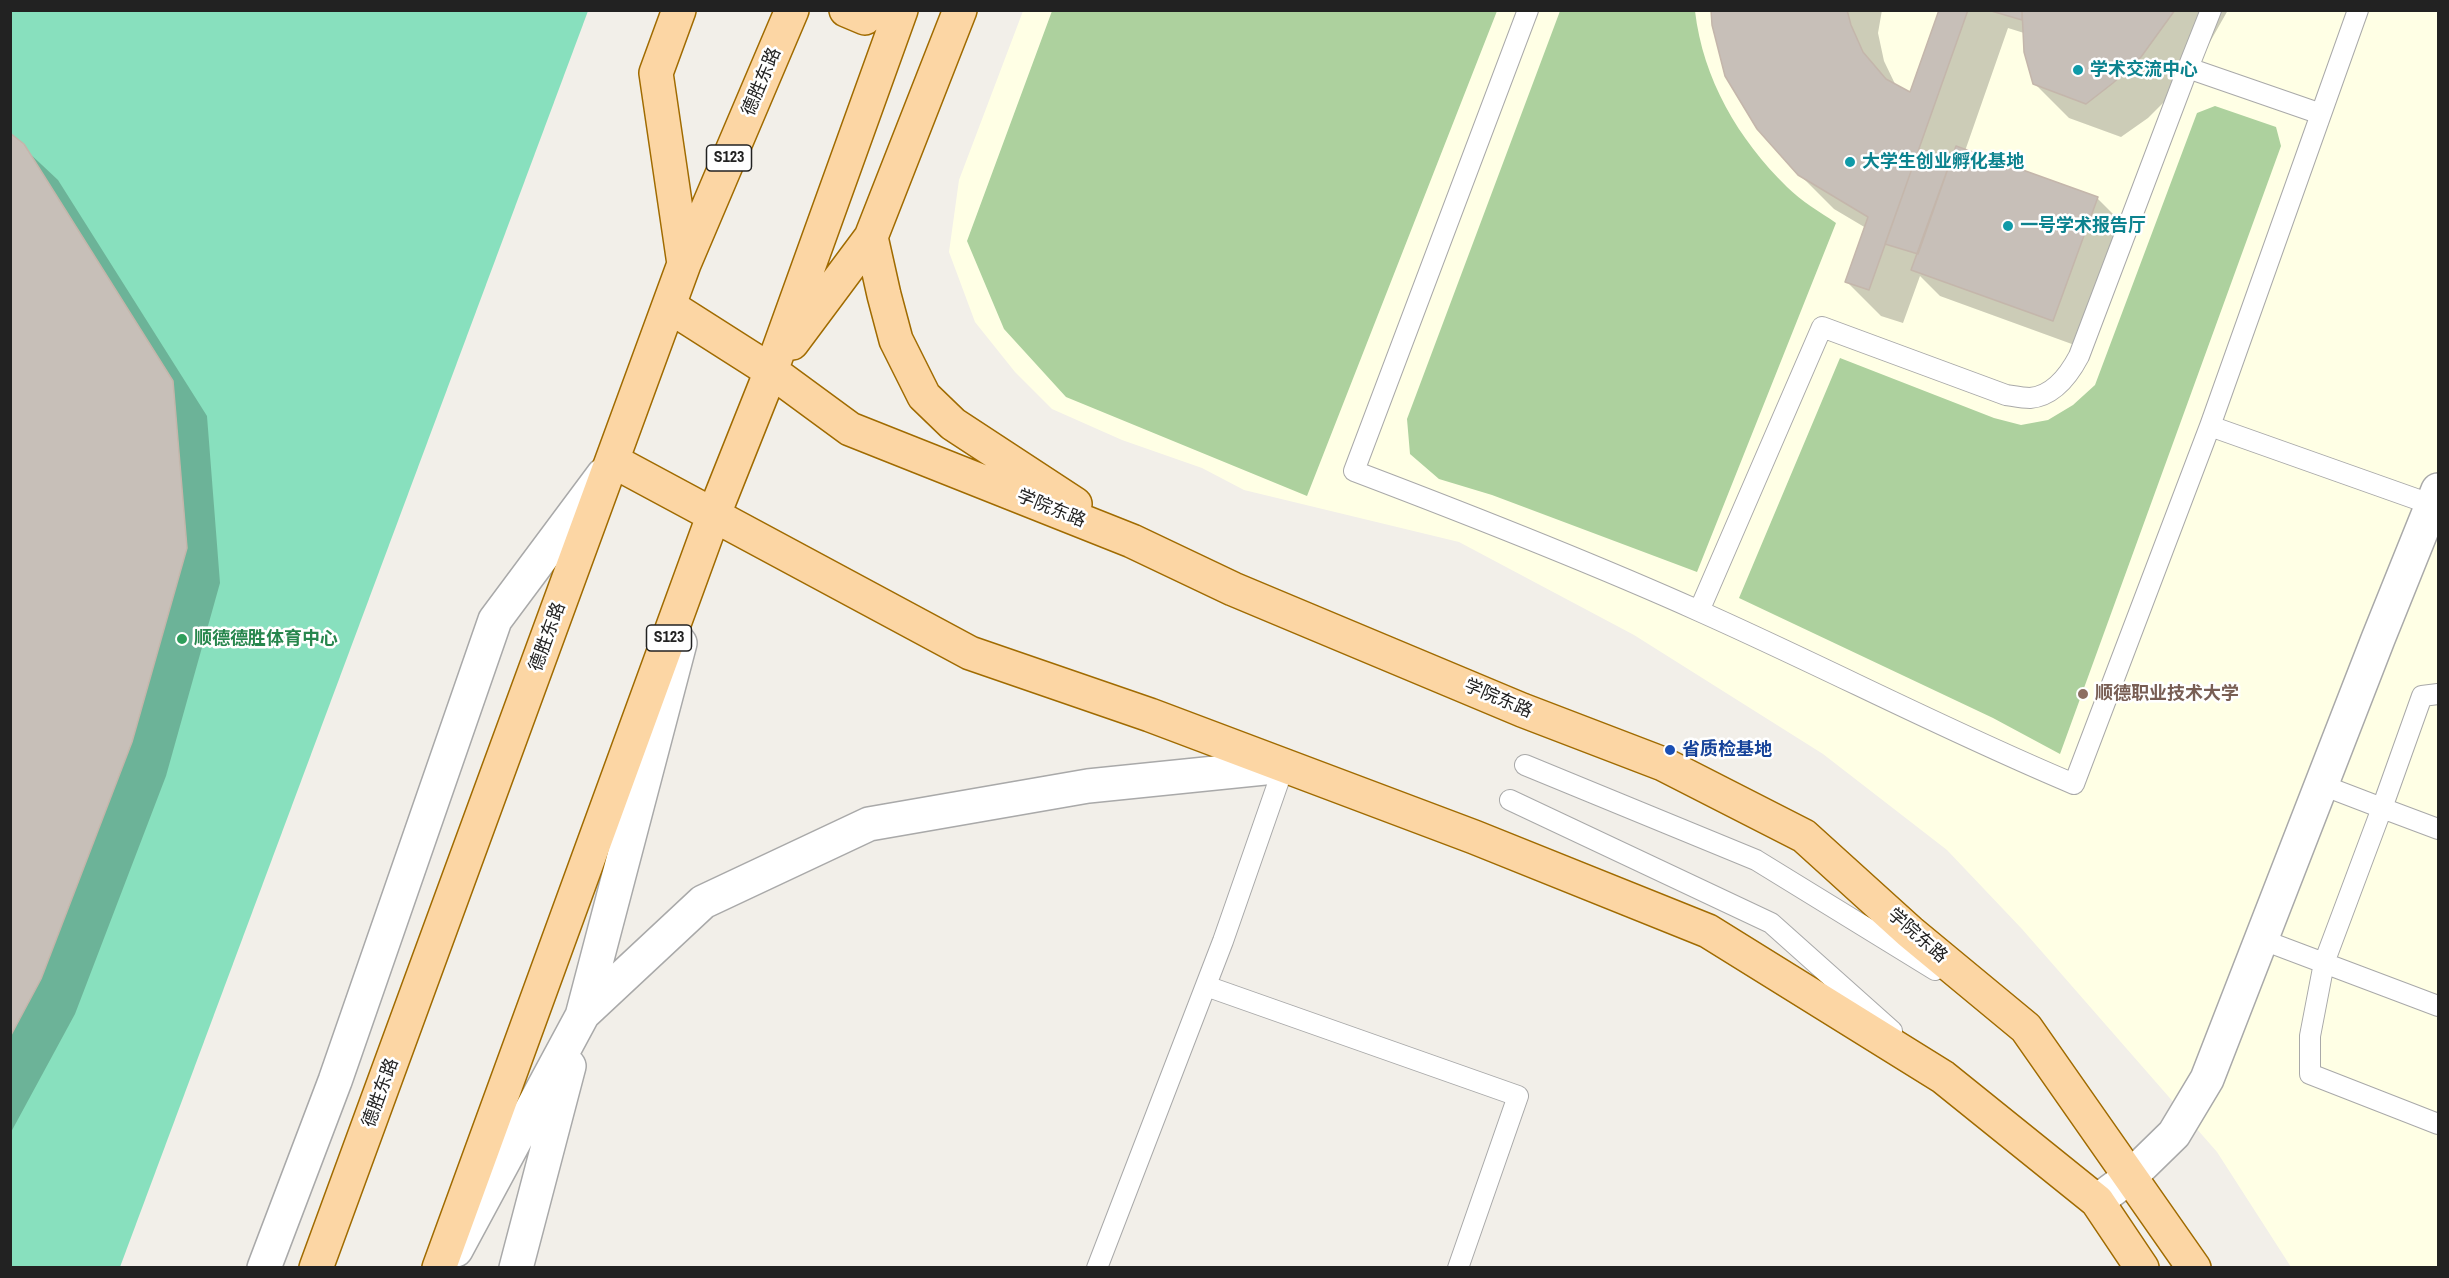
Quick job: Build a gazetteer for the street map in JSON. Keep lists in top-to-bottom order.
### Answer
{
  "streets": {
    "main road": ["德胜东路", "S123", "学院东路"]
  },
  "crossings": [
    ["德胜东路", "学院东路"],
    ["S123", "学院东路"]
  ],
  "places": [
    "学术交流中心",
    "大学生创业孵化基地",
    "一号学术报告厅",
    "顺德德胜体育中心",
    "顺德职业技术大学",
    "省质检基地"
  ]
}
